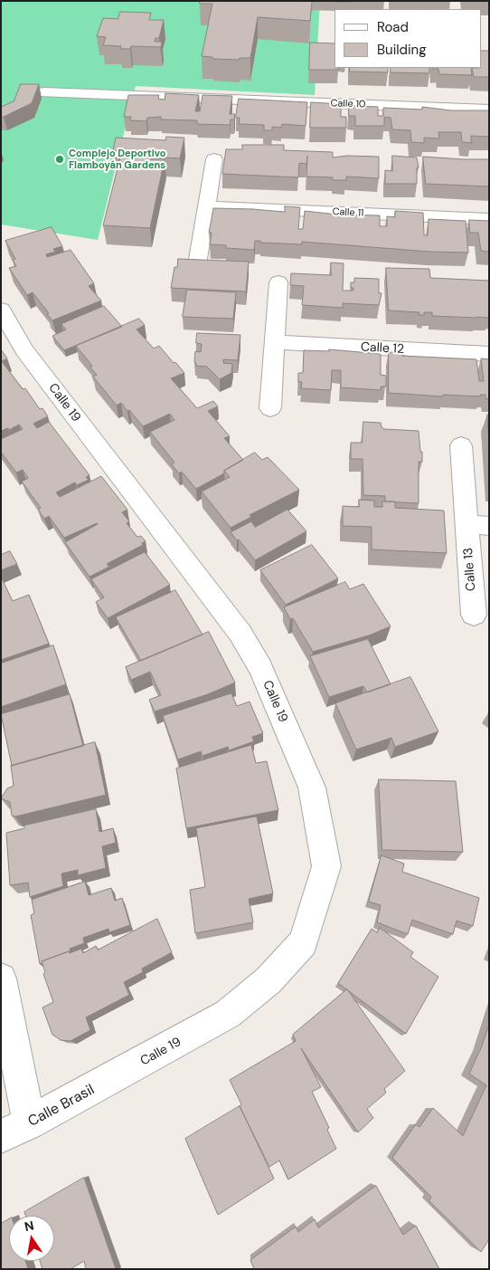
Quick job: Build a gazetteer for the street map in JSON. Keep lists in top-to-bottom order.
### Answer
{
  "streets": {
    "street": [
      "Calle 10",
      "Calle 11",
      "Calle 12",
      "Calle 19",
      "Calle 13",
      "Calle Brasil"
    ]
  },
  "crossings": [
    ["Calle 19", "Calle Brasil"]
  ],
  "places": ["Complejo Deportivo Flamboyán Gardens"],
  "legend": ["Road", "Building"],
  "north": "top"
}
